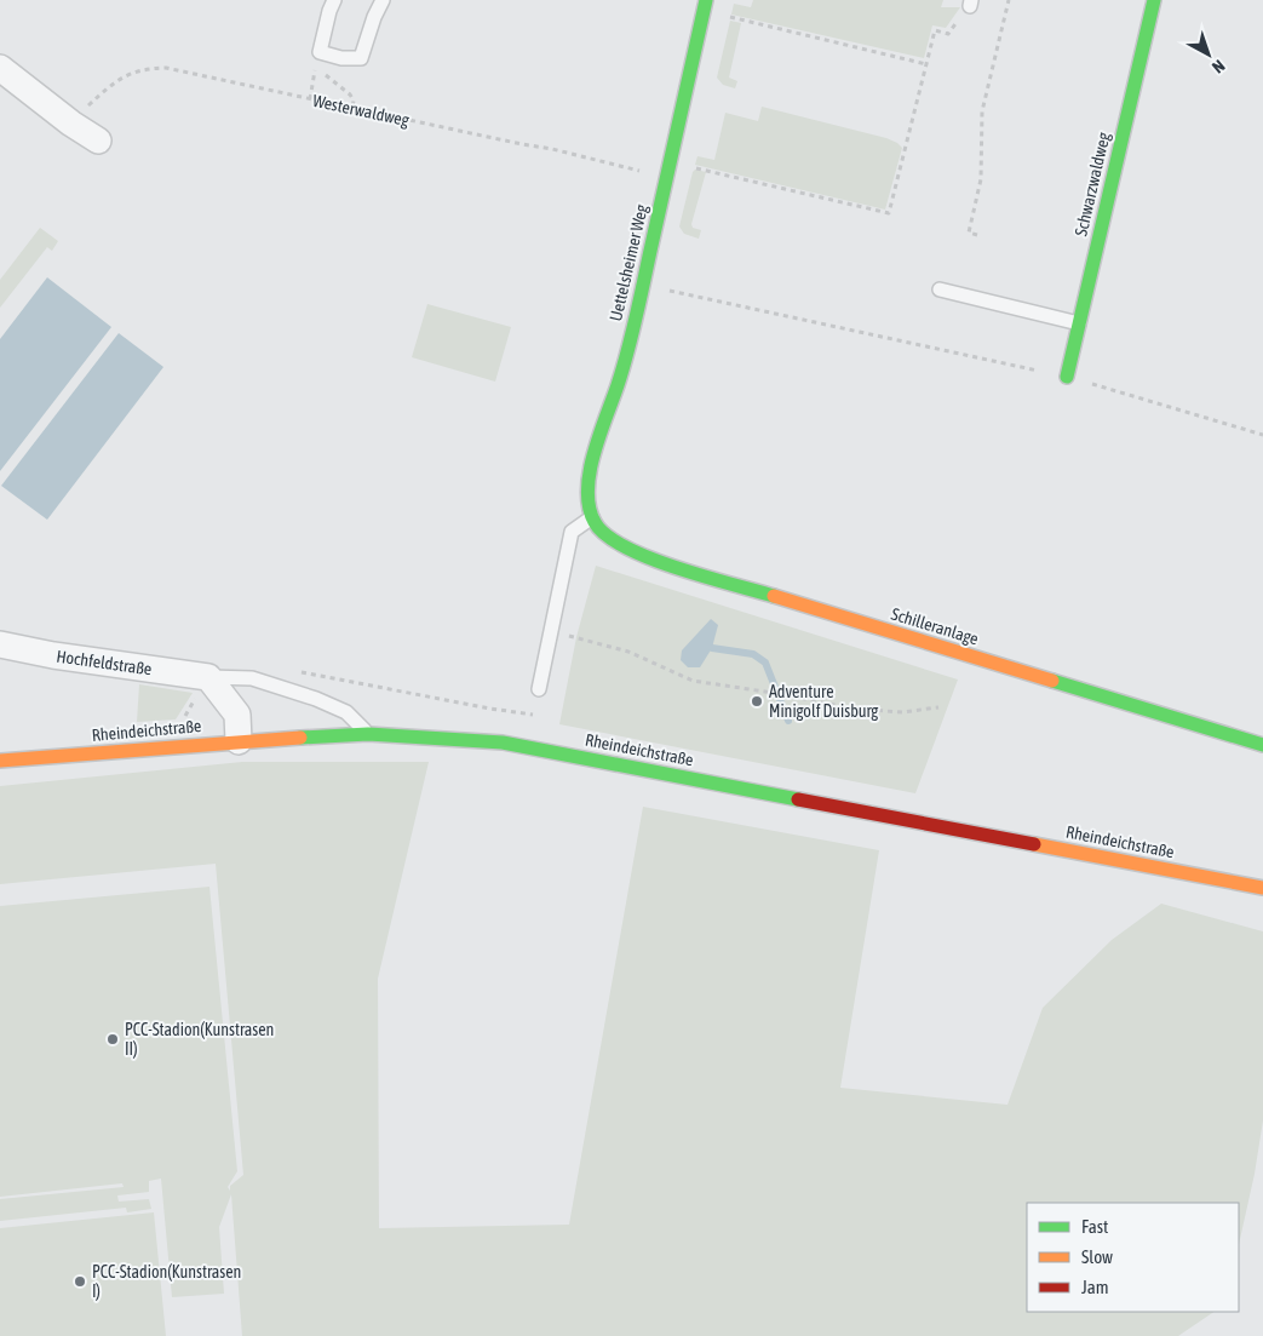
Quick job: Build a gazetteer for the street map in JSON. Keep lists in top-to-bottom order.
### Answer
{
  "streets": {
    "street": [
      "Schwarzwaldweg",
      "Uettelsheimer Weg",
      "Schilleranlage",
      "Hochfeldstraße",
      "Rheindeichstraße"
    ],
    "path": ["Westerwaldweg"]
  },
  "crossings": [
    ["Westerwaldweg", "Uettelsheimer Weg"],
    ["Uettelsheimer Weg", "Schilleranlage"],
    ["Hochfeldstraße", "Rheindeichstraße"]
  ],
  "places": ["Adventure Minigolf Duisburg", "PCC-Stadion(Kunstrasen II)", "PCC-Stadion(Kunstrasen I)"],
  "legend": ["Fast", "Slow", "Jam"],
  "north": "bottom right"
}
